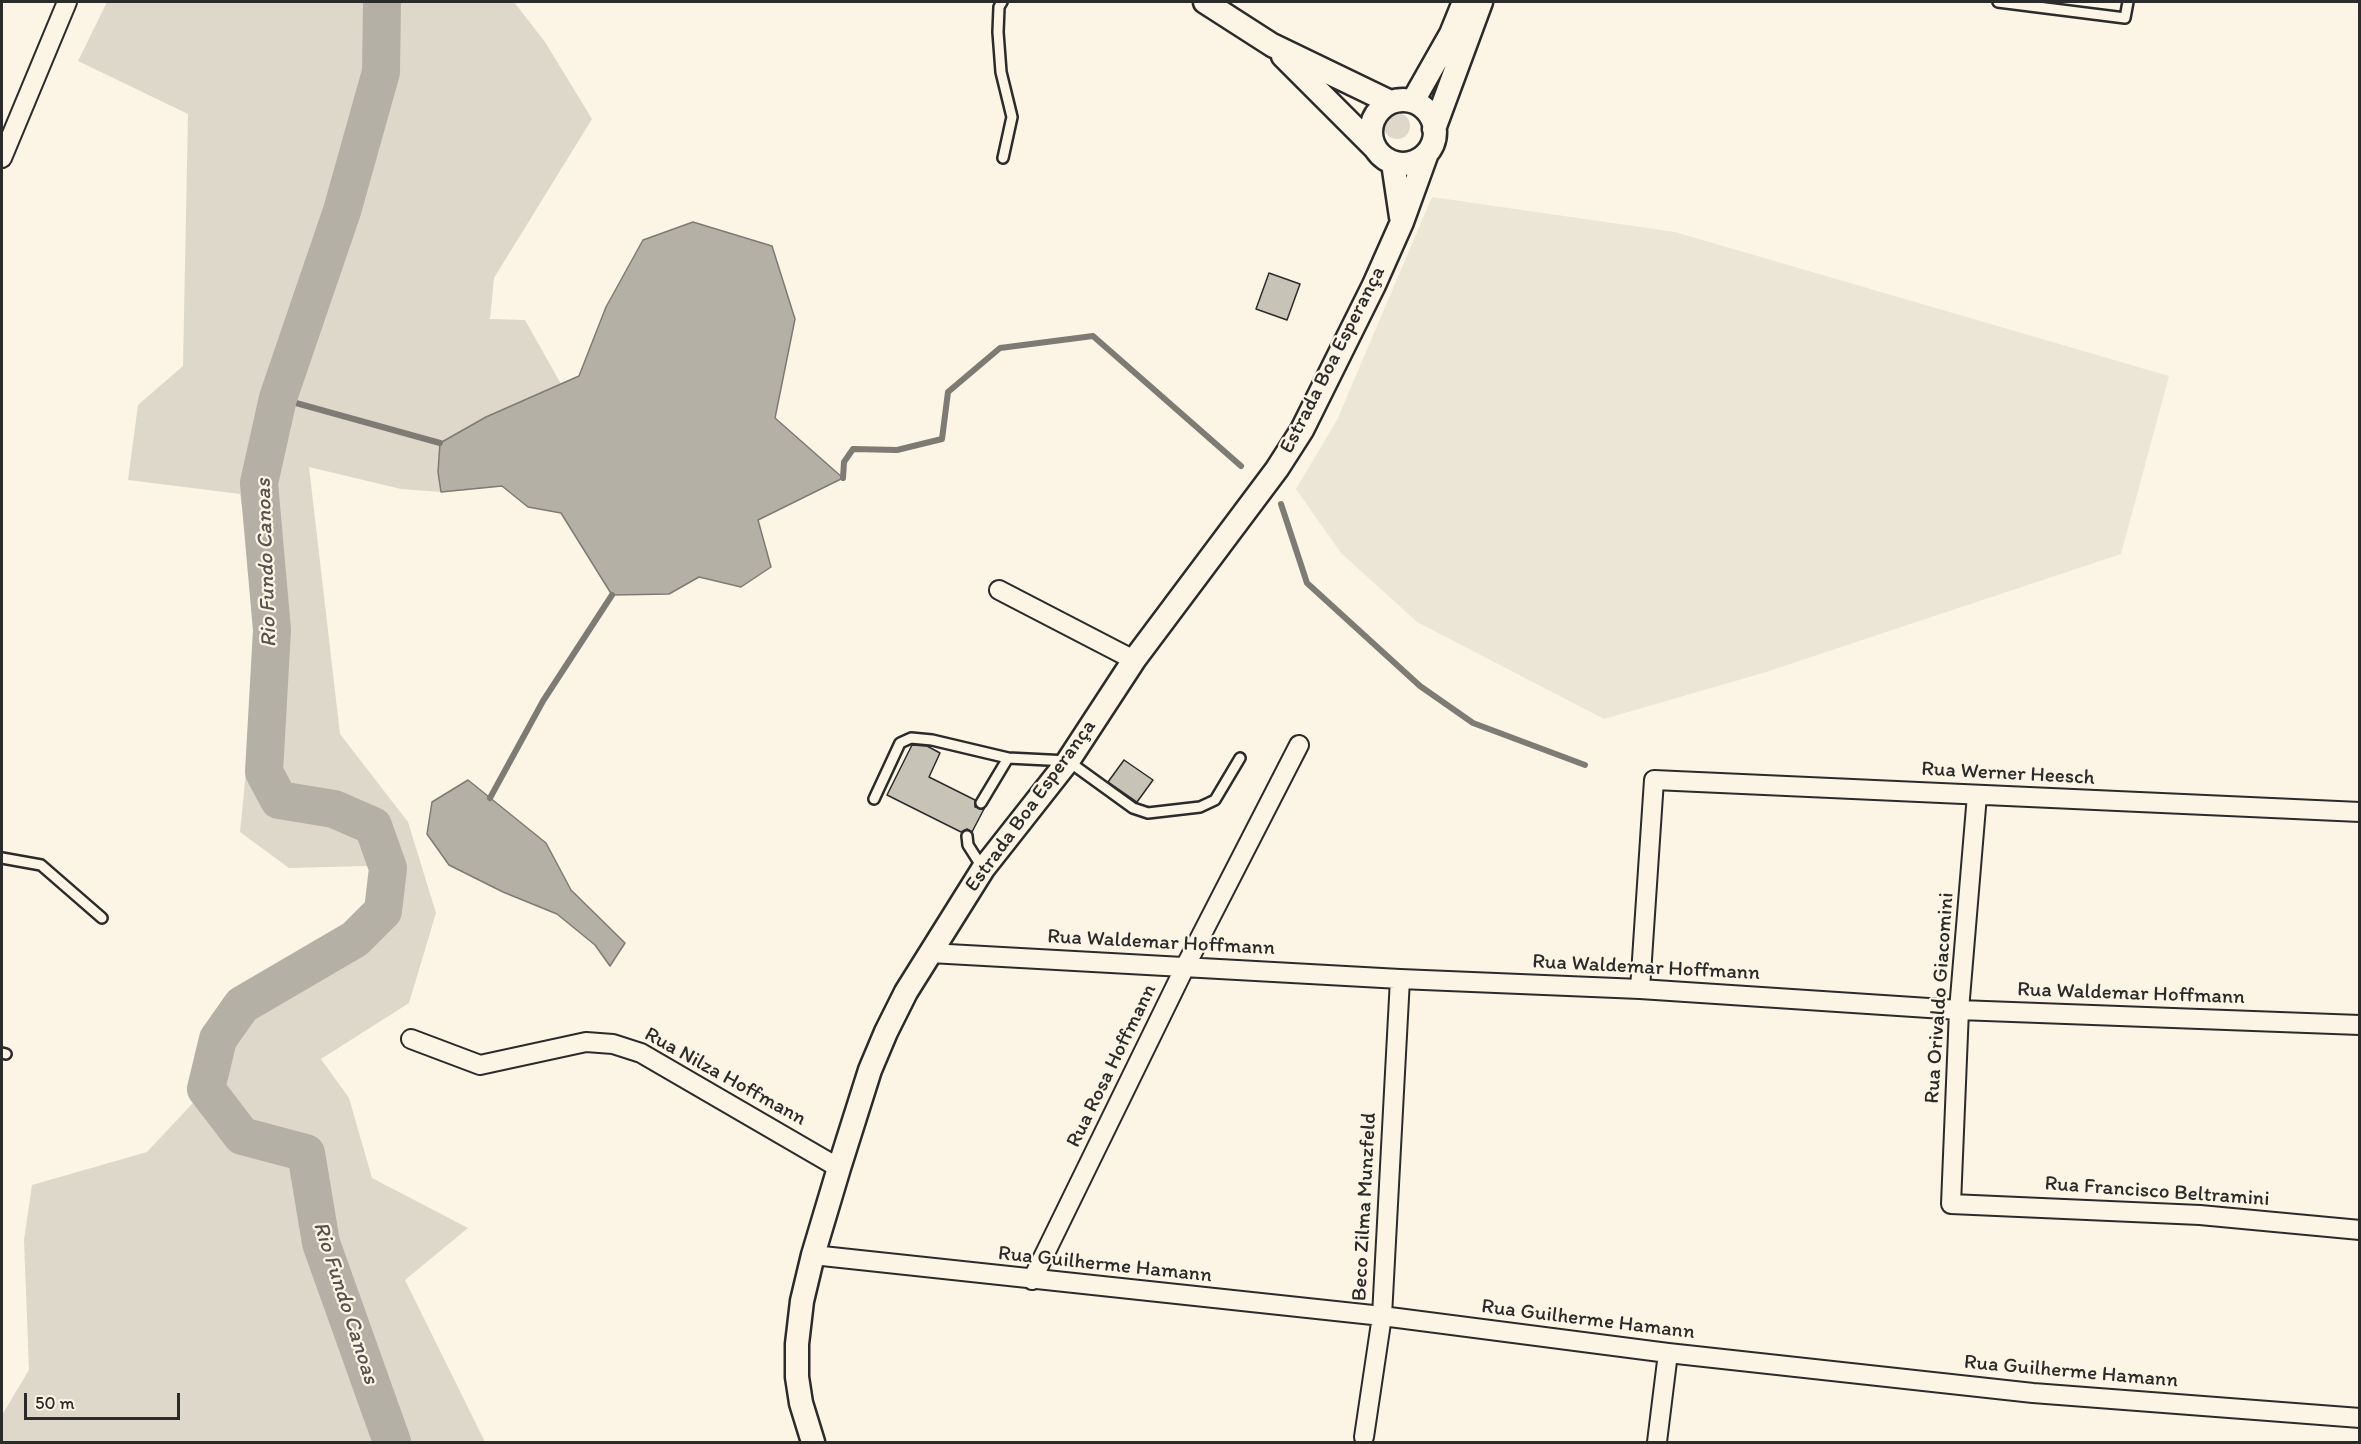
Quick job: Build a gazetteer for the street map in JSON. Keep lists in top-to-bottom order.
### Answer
{
  "streets": {
    "street": [
      "Estrada Boa Esperança",
      "Rua Werner Heesch",
      "Rua Waldemar Hoffmann",
      "Rua Orivaldo Giacomini",
      "Rua Rosa Hoffmann",
      "Rua Nilza Hoffmann",
      "Rua Francisco Beltramini",
      "Beco Zilma Munzfeld",
      "Rua Guilherme Hamann"
    ]
  },
  "crossings": [
    ["Estrada Boa Esperança", "Rua Waldemar Hoffmann"],
    ["Estrada Boa Esperança", "Rua Nilza Hoffmann"],
    ["Estrada Boa Esperança", "Rua Guilherme Hamann"],
    ["Rua Werner Heesch", "Rua Waldemar Hoffmann"],
    ["Rua Werner Heesch", "Rua Orivaldo Giacomini"],
    ["Rua Waldemar Hoffmann", "Rua Orivaldo Giacomini"],
    ["Rua Waldemar Hoffmann", "Rua Rosa Hoffmann"],
    ["Rua Waldemar Hoffmann", "Beco Zilma Munzfeld"],
    ["Rua Orivaldo Giacomini", "Rua Francisco Beltramini"],
    ["Rua Rosa Hoffmann", "Rua Guilherme Hamann"],
    ["Beco Zilma Munzfeld", "Rua Guilherme Hamann"]
  ],
  "water": ["Rio Fundo Canoas"],
  "scale_bar": "50 m"
}
